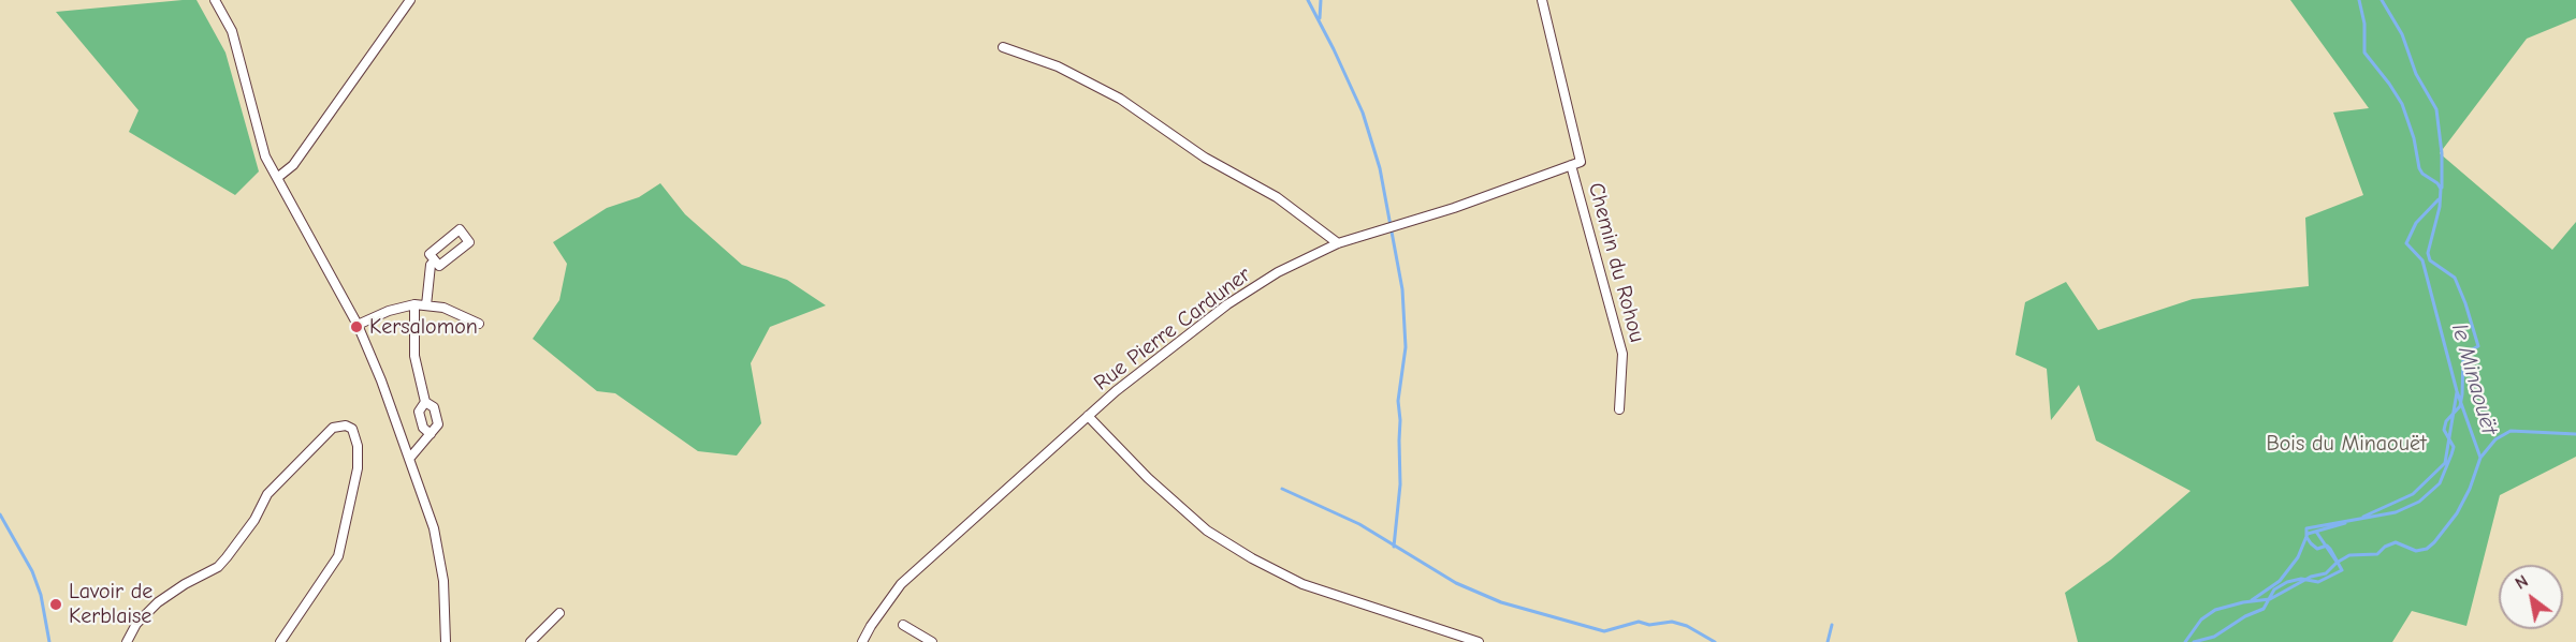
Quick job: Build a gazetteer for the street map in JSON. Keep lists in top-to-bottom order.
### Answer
{
  "streets": {
    "street": ["Chemin du Rohou", "Rue Pierre Carduner"]
  },
  "crossings": [
    ["Chemin du Rohou", "Rue Pierre Carduner"]
  ],
  "water": ["le Minaouët"],
  "parks": ["Bois du Minaouët"],
  "places": ["Kersalomon", "Lavoir de Kerblaise"],
  "north": "top left"
}
